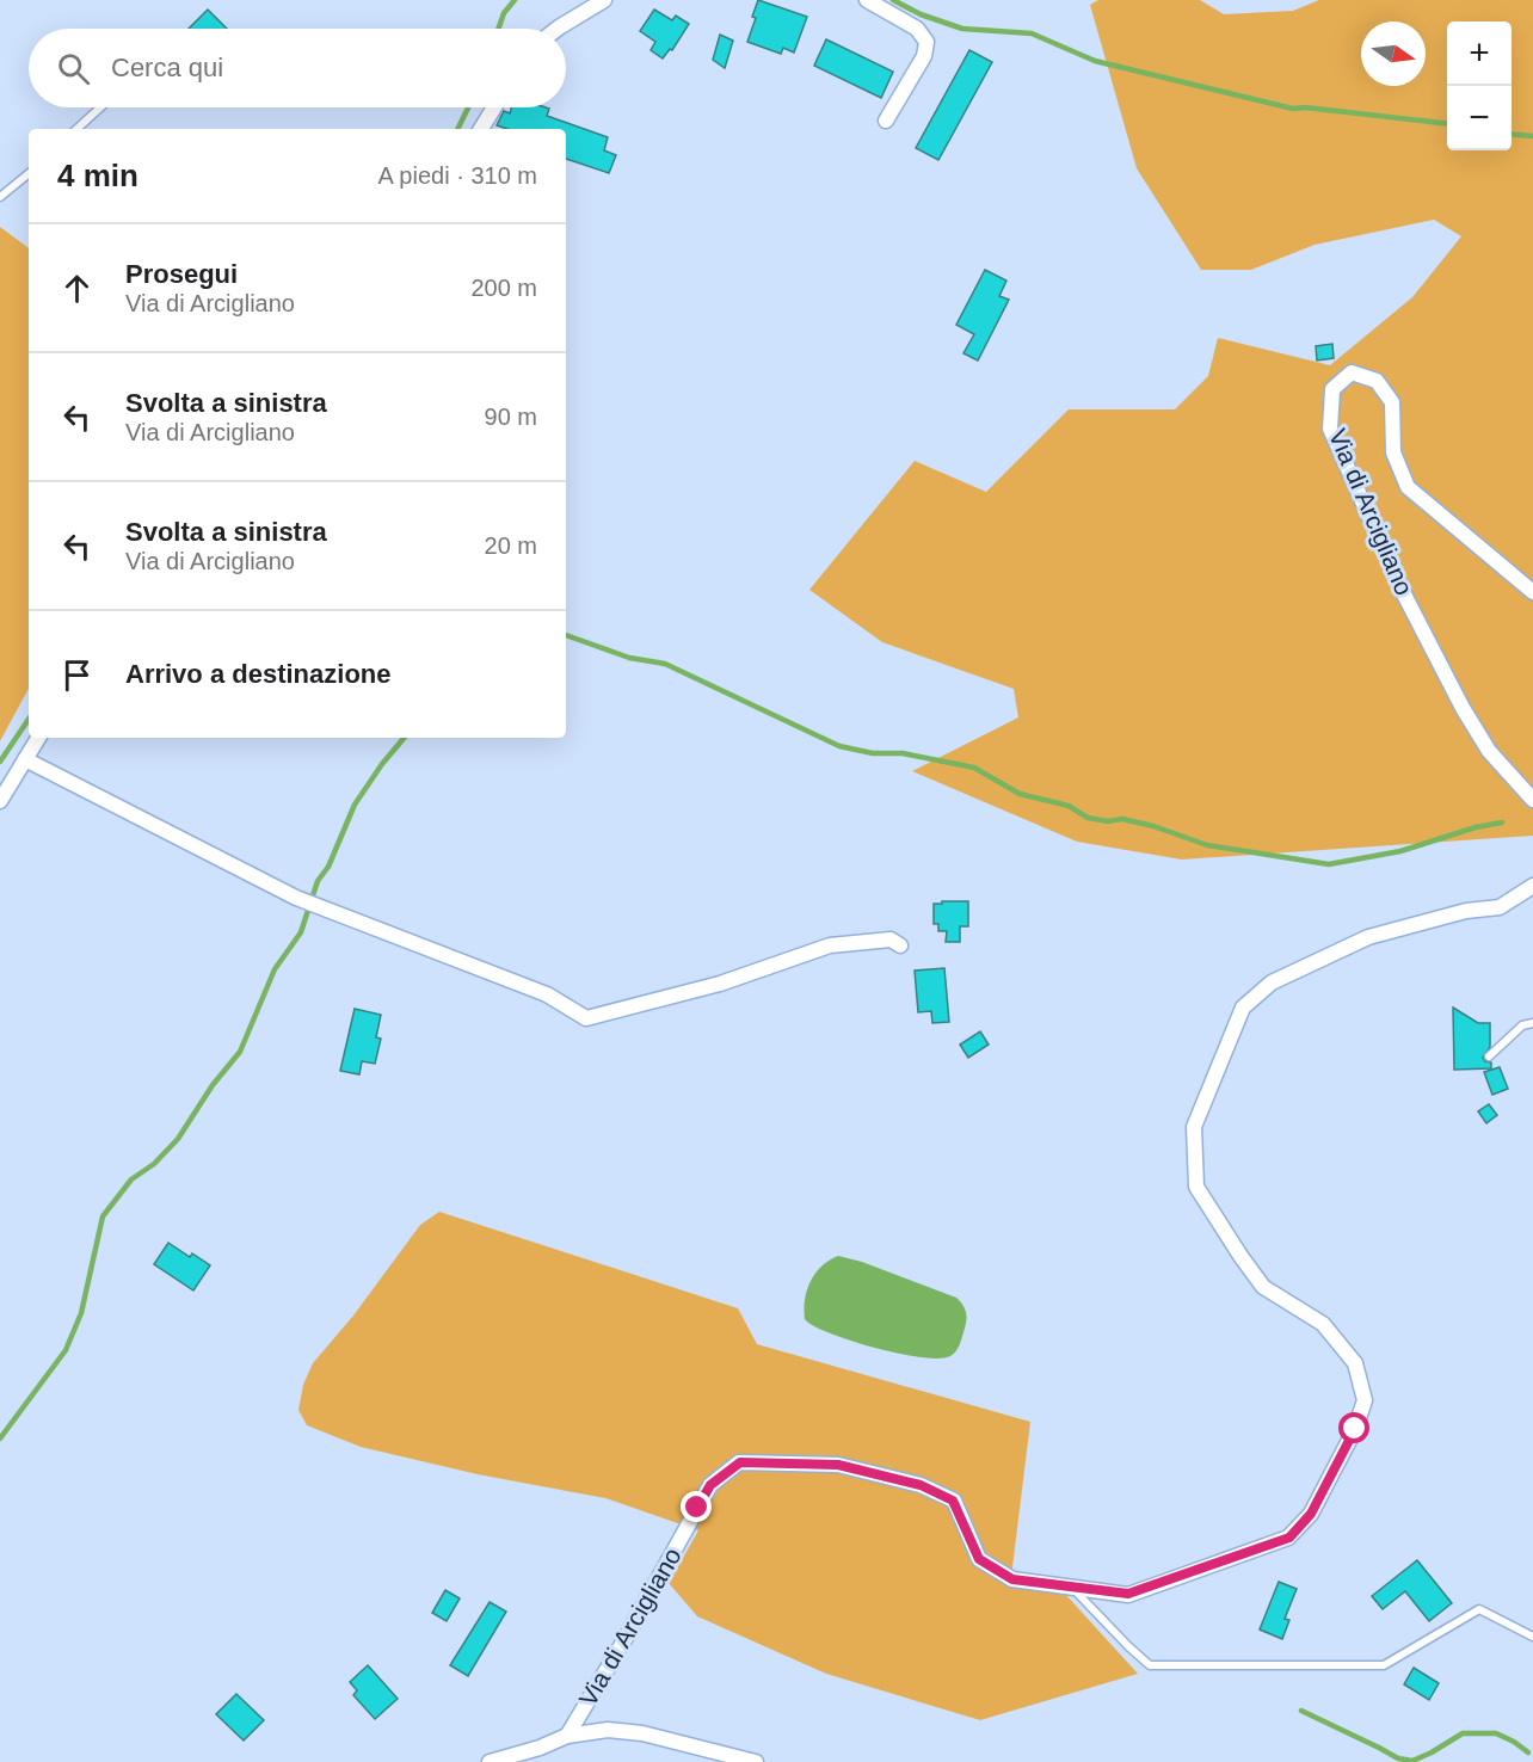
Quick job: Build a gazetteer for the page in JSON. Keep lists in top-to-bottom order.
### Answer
{
  "streets": {
    "street": ["Via di Arcigliano"]
  },
  "north": "right",
  "page": {
    "map_buttons": ["+", "−"],
    "search": "Cerca qui",
    "heading": ["4 min", "A piedi · 310 m"],
    "list": [
      ["Prosegui", "Via di Arcigliano", "200 m"],
      ["Svolta a sinistra", "Via di Arcigliano", "90 m"],
      ["Svolta a sinistra", "Via di Arcigliano", "20 m"],
      "Arrivo a destinazione"
    ]
  }
}
